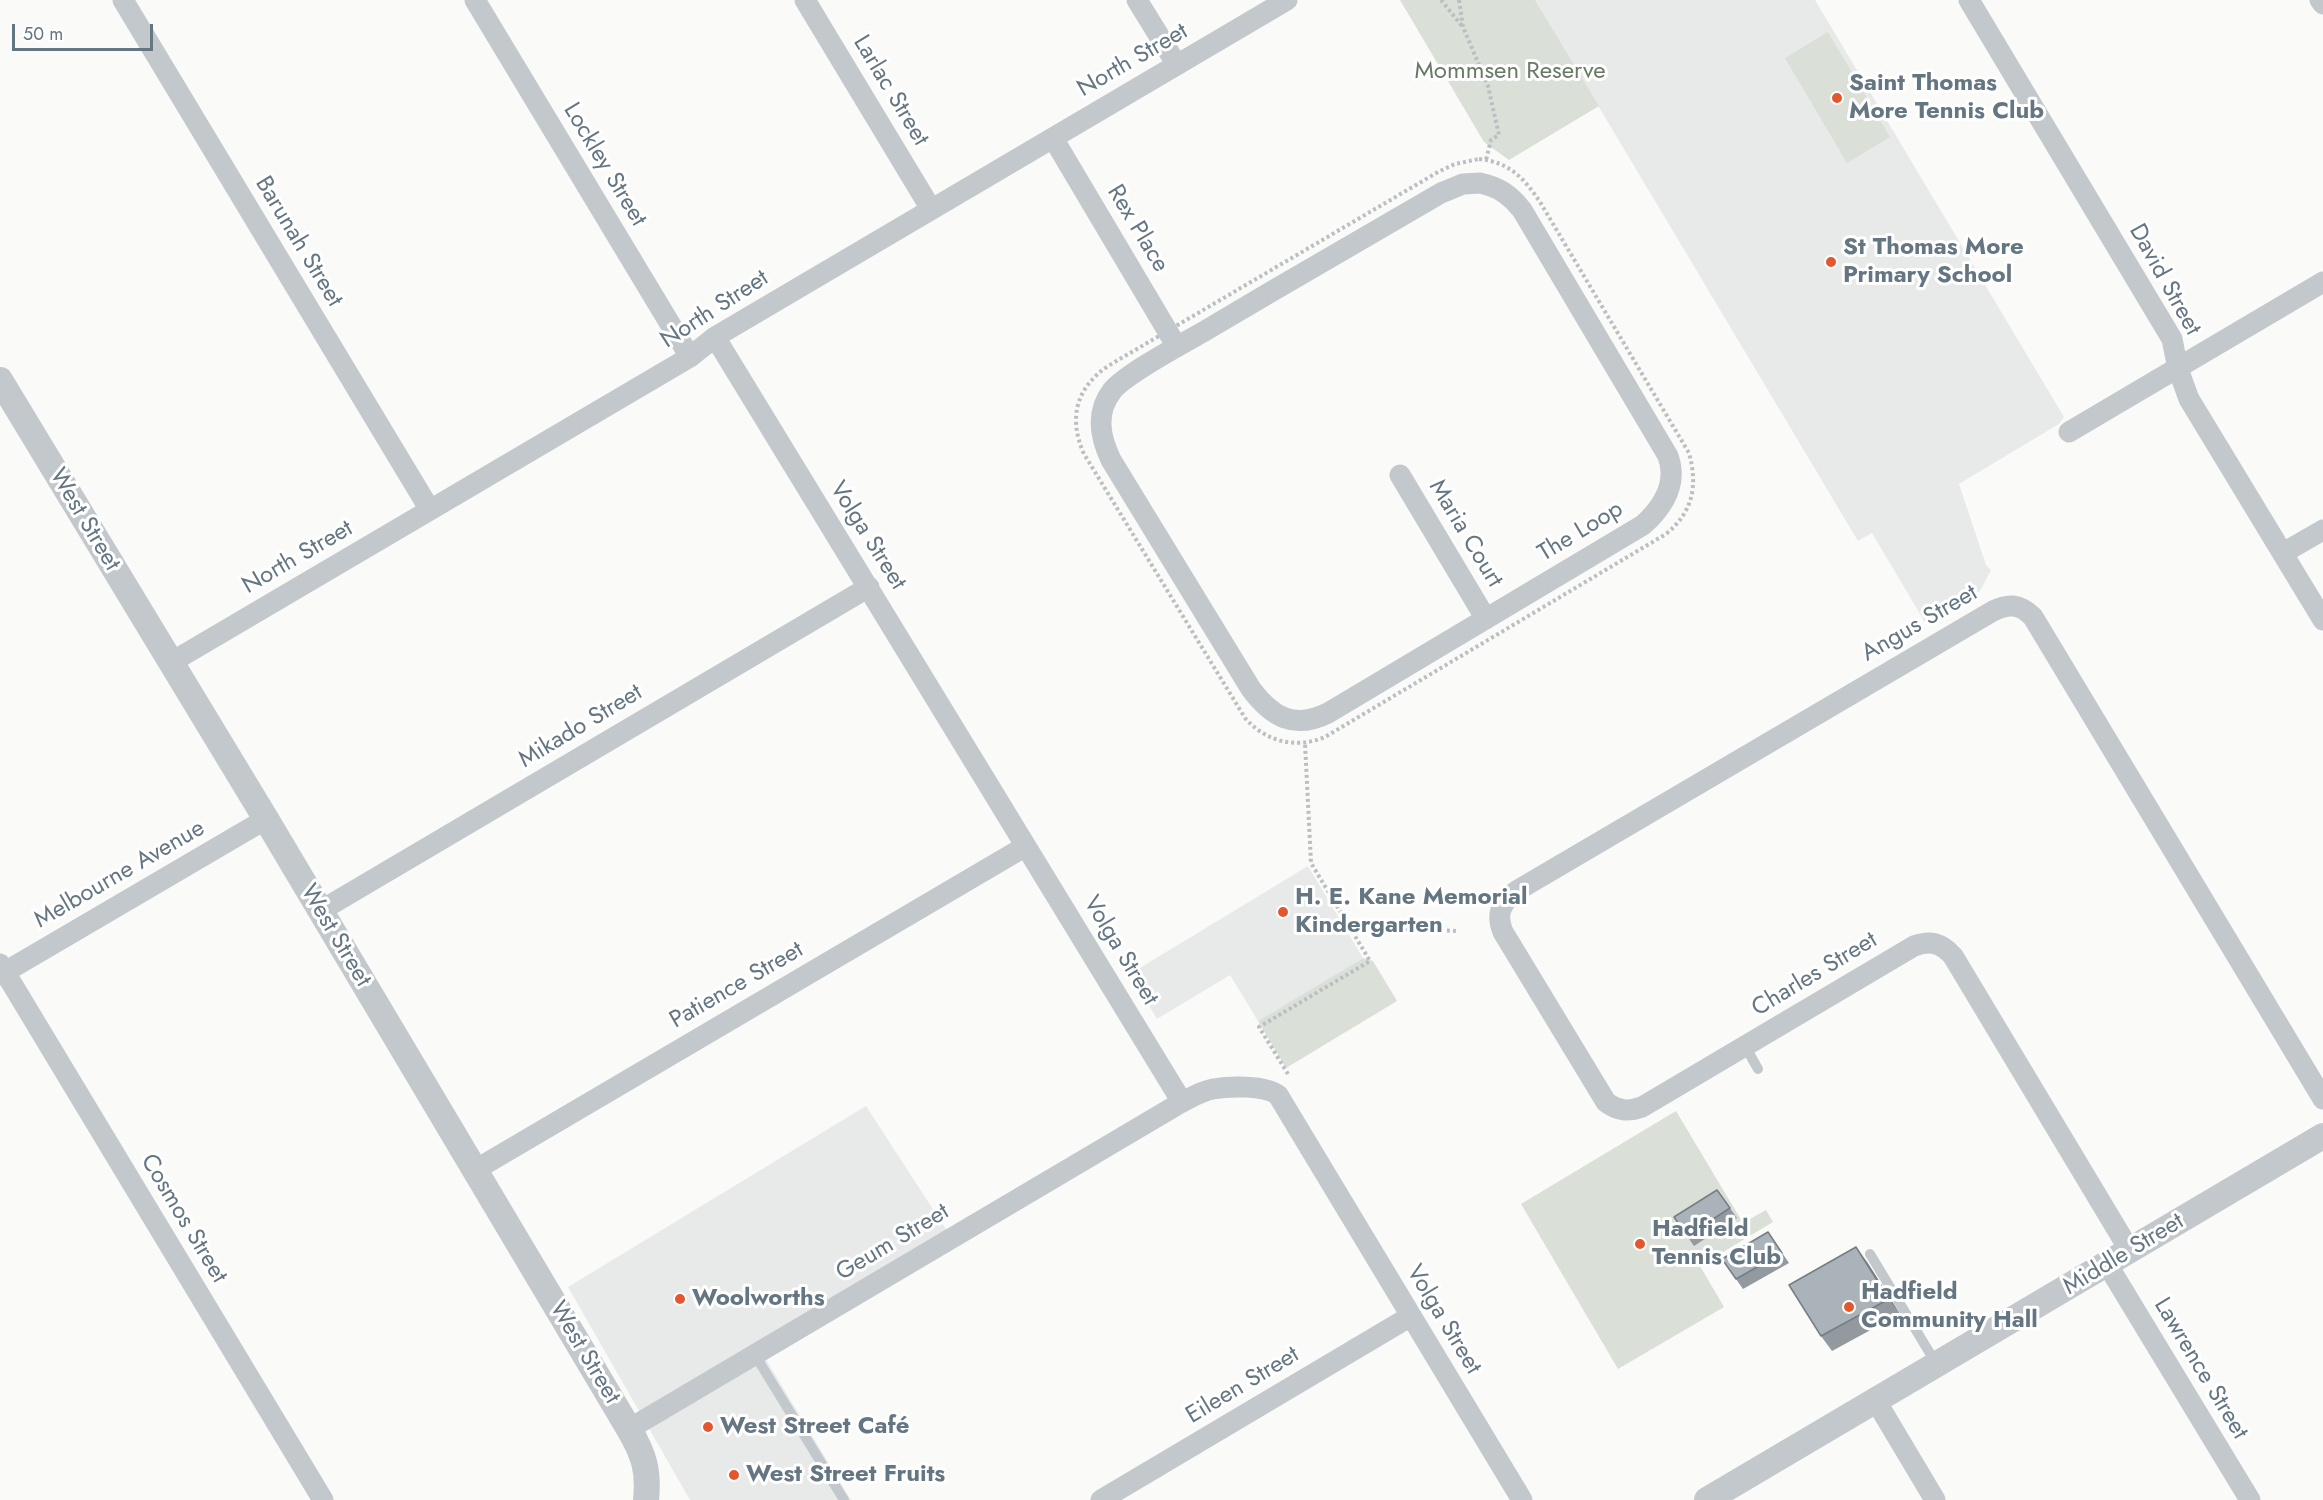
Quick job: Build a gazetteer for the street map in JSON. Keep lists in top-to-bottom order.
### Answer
{
  "streets": {
    "street": [
      "North Street",
      "Larlac Street",
      "Lockley Street",
      "Rex Place",
      "Barunah Street",
      "David Street",
      "West Street",
      "The Loop",
      "Maria Court",
      "Volga Street",
      "Angus Street",
      "Mikado Street",
      "Melbourne Avenue",
      "Charles Street",
      "Patience Street",
      "Cosmos Street",
      "Geum Street",
      "Middle Street",
      "Lawrence Street",
      "Eileen Street"
    ]
  },
  "crossings": [
    ["North Street", "Larlac Street"],
    ["North Street", "Lockley Street"],
    ["North Street", "Rex Place"],
    ["North Street", "Barunah Street"],
    ["North Street", "West Street"],
    ["North Street", "Volga Street"],
    ["Rex Place", "The Loop"],
    ["West Street", "Mikado Street"],
    ["West Street", "Melbourne Avenue"],
    ["West Street", "Patience Street"],
    ["West Street", "Geum Street"],
    ["The Loop", "Maria Court"],
    ["Volga Street", "Mikado Street"],
    ["Volga Street", "Patience Street"],
    ["Volga Street", "Geum Street"],
    ["Volga Street", "Eileen Street"],
    ["Angus Street", "Charles Street"],
    ["Melbourne Avenue", "Cosmos Street"],
    ["Charles Street", "Middle Street"],
    ["Middle Street", "Lawrence Street"]
  ],
  "parks": ["Mommsen Reserve"],
  "places": [
    "Saint Thomas More Tennis Club",
    "St Thomas More Primary School",
    "H. E. Kane Memorial Kindergarten",
    "Hadfield Tennis Club",
    "Woolworths",
    "Hadfield Community Hall",
    "West Street Café",
    "West Street Fruits"
  ],
  "scale_bar": "50 m"
}
